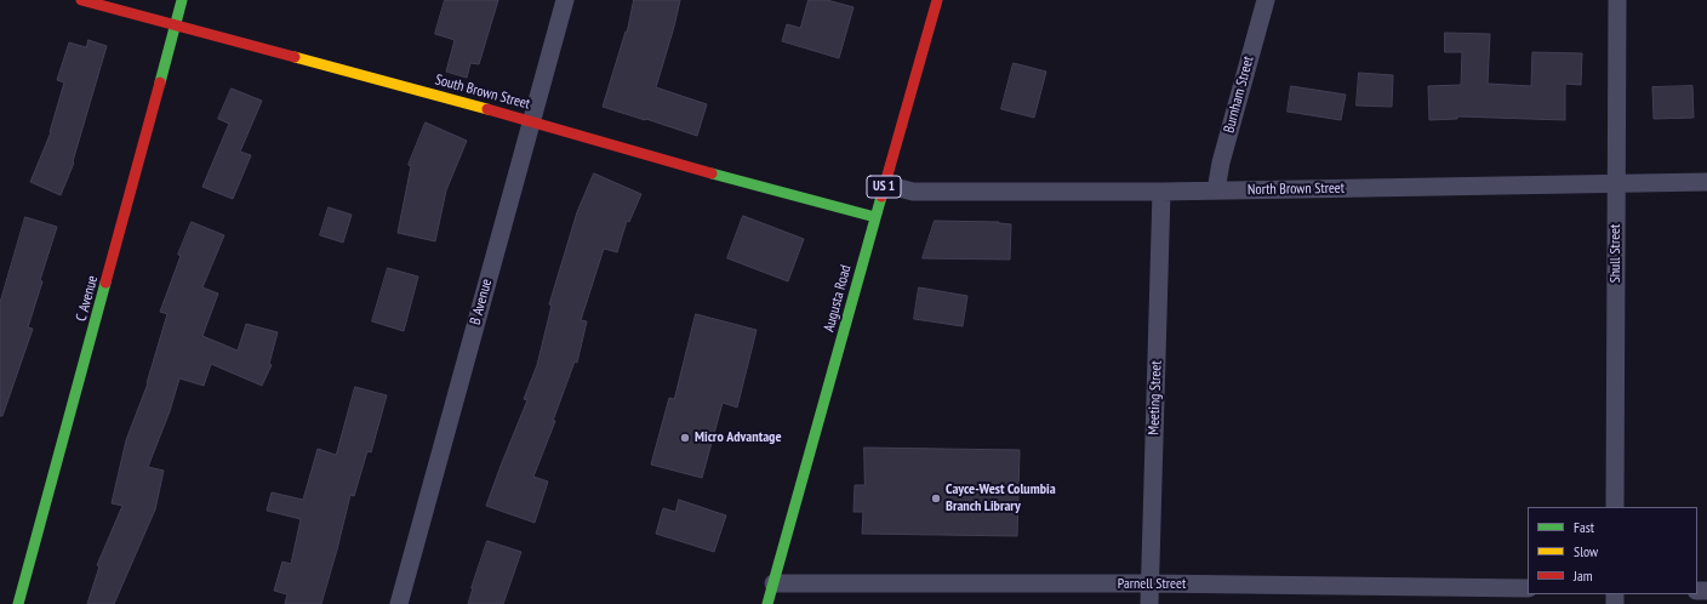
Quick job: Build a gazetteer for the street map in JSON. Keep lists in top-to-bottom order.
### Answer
{
  "streets": {
    "street": [
      "South Brown Street",
      "Burnham Street",
      "US 1",
      "North Brown Street",
      "Shull Street",
      "C Avenue",
      "Augusta Road",
      "B Avenue",
      "Meeting Street",
      "Parnell Street"
    ]
  },
  "crossings": [
    ["South Brown Street", "C Avenue"],
    ["South Brown Street", "Augusta Road"],
    ["South Brown Street", "B Avenue"],
    ["Burnham Street", "North Brown Street"],
    ["North Brown Street", "Shull Street"],
    ["North Brown Street", "Augusta Road"],
    ["North Brown Street", "Meeting Street"],
    ["Augusta Road", "Parnell Street"],
    ["Meeting Street", "Parnell Street"]
  ],
  "places": ["Micro Advantage", "Cayce-West Columbia Branch Library"],
  "legend": ["Fast", "Slow", "Jam"]
}
